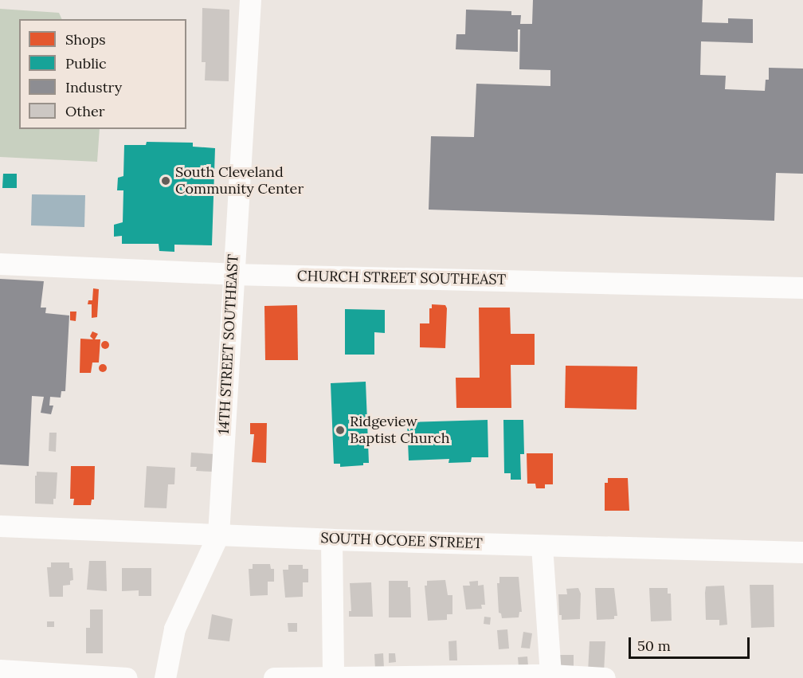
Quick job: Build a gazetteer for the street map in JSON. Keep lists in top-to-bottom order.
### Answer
{
  "streets": {
    "street": ["CHURCH STREET SOUTHEAST", "14TH STREET SOUTHEAST", "SOUTH OCOEE STREET"]
  },
  "crossings": [
    ["CHURCH STREET SOUTHEAST", "14TH STREET SOUTHEAST"],
    ["14TH STREET SOUTHEAST", "SOUTH OCOEE STREET"]
  ],
  "places": ["South Cleveland Community Center", "Ridgeview Baptist Church"],
  "legend": [
    "Shops",
    "Public",
    "Industry",
    "Other"
  ],
  "scale_bar": "50 m"
}
